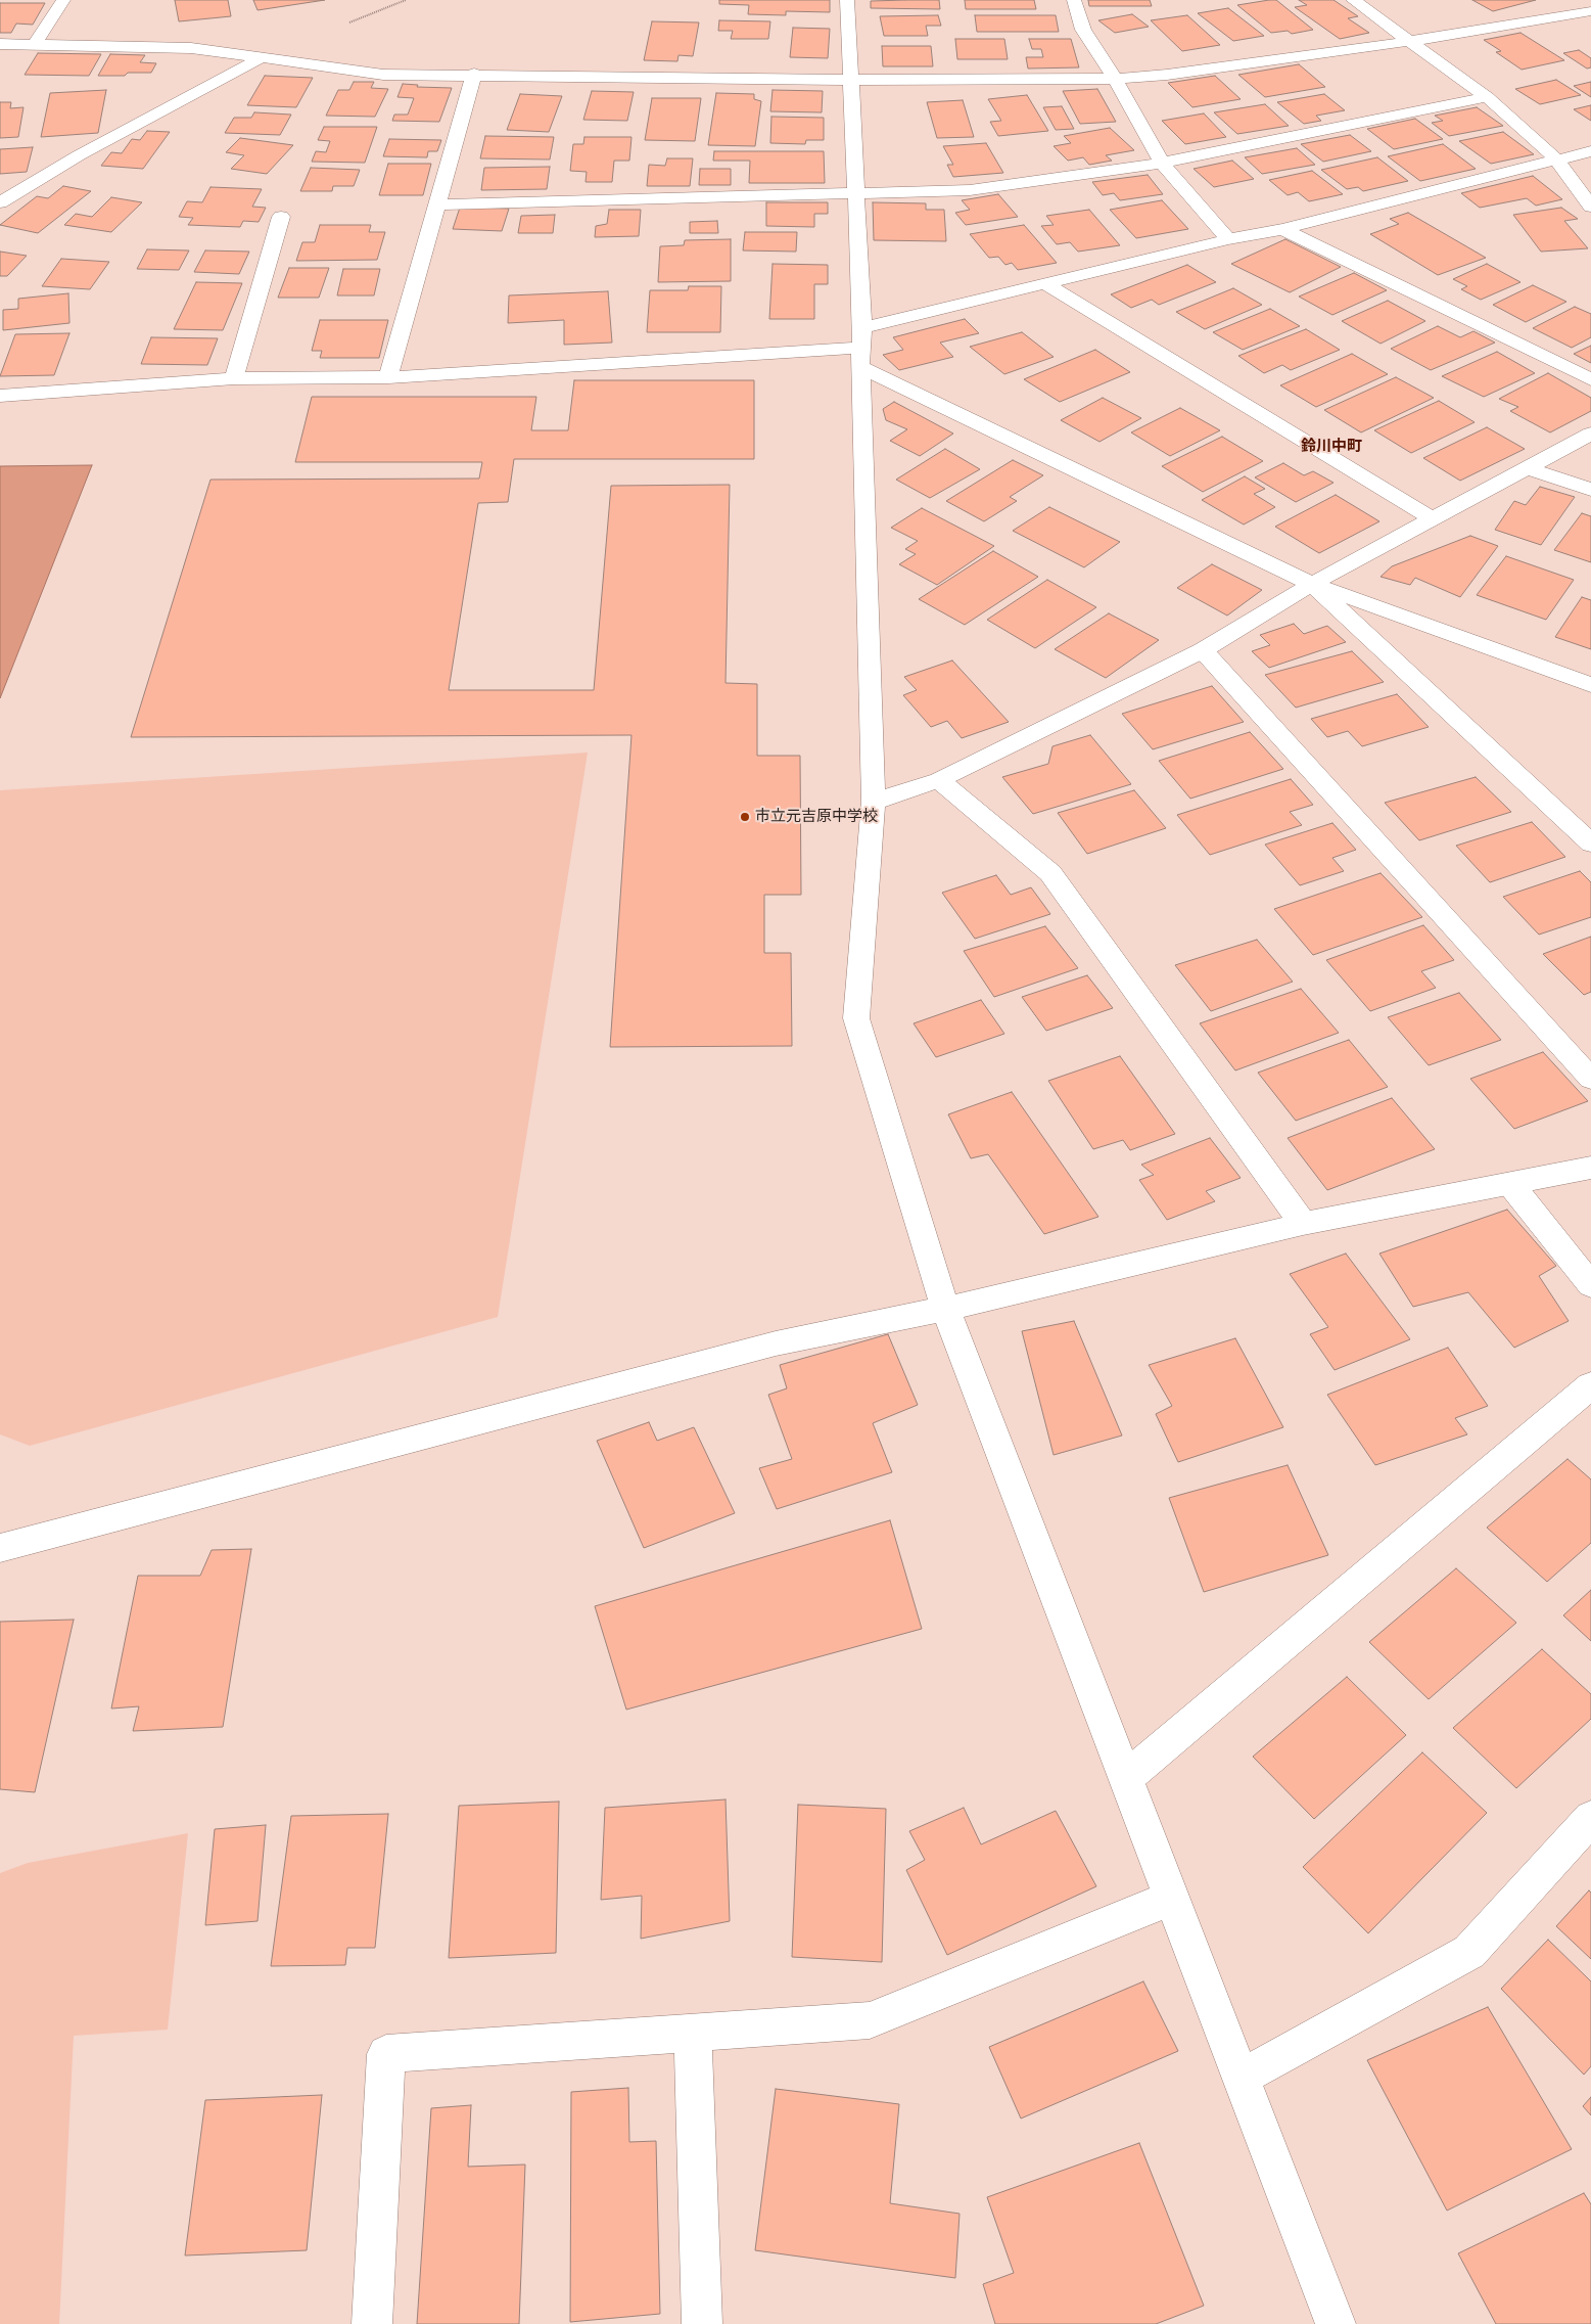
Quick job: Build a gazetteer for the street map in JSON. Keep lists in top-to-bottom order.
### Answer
{
  "districts": ["鈴川中町"],
  "places": ["市立元吉原中学校"]
}
